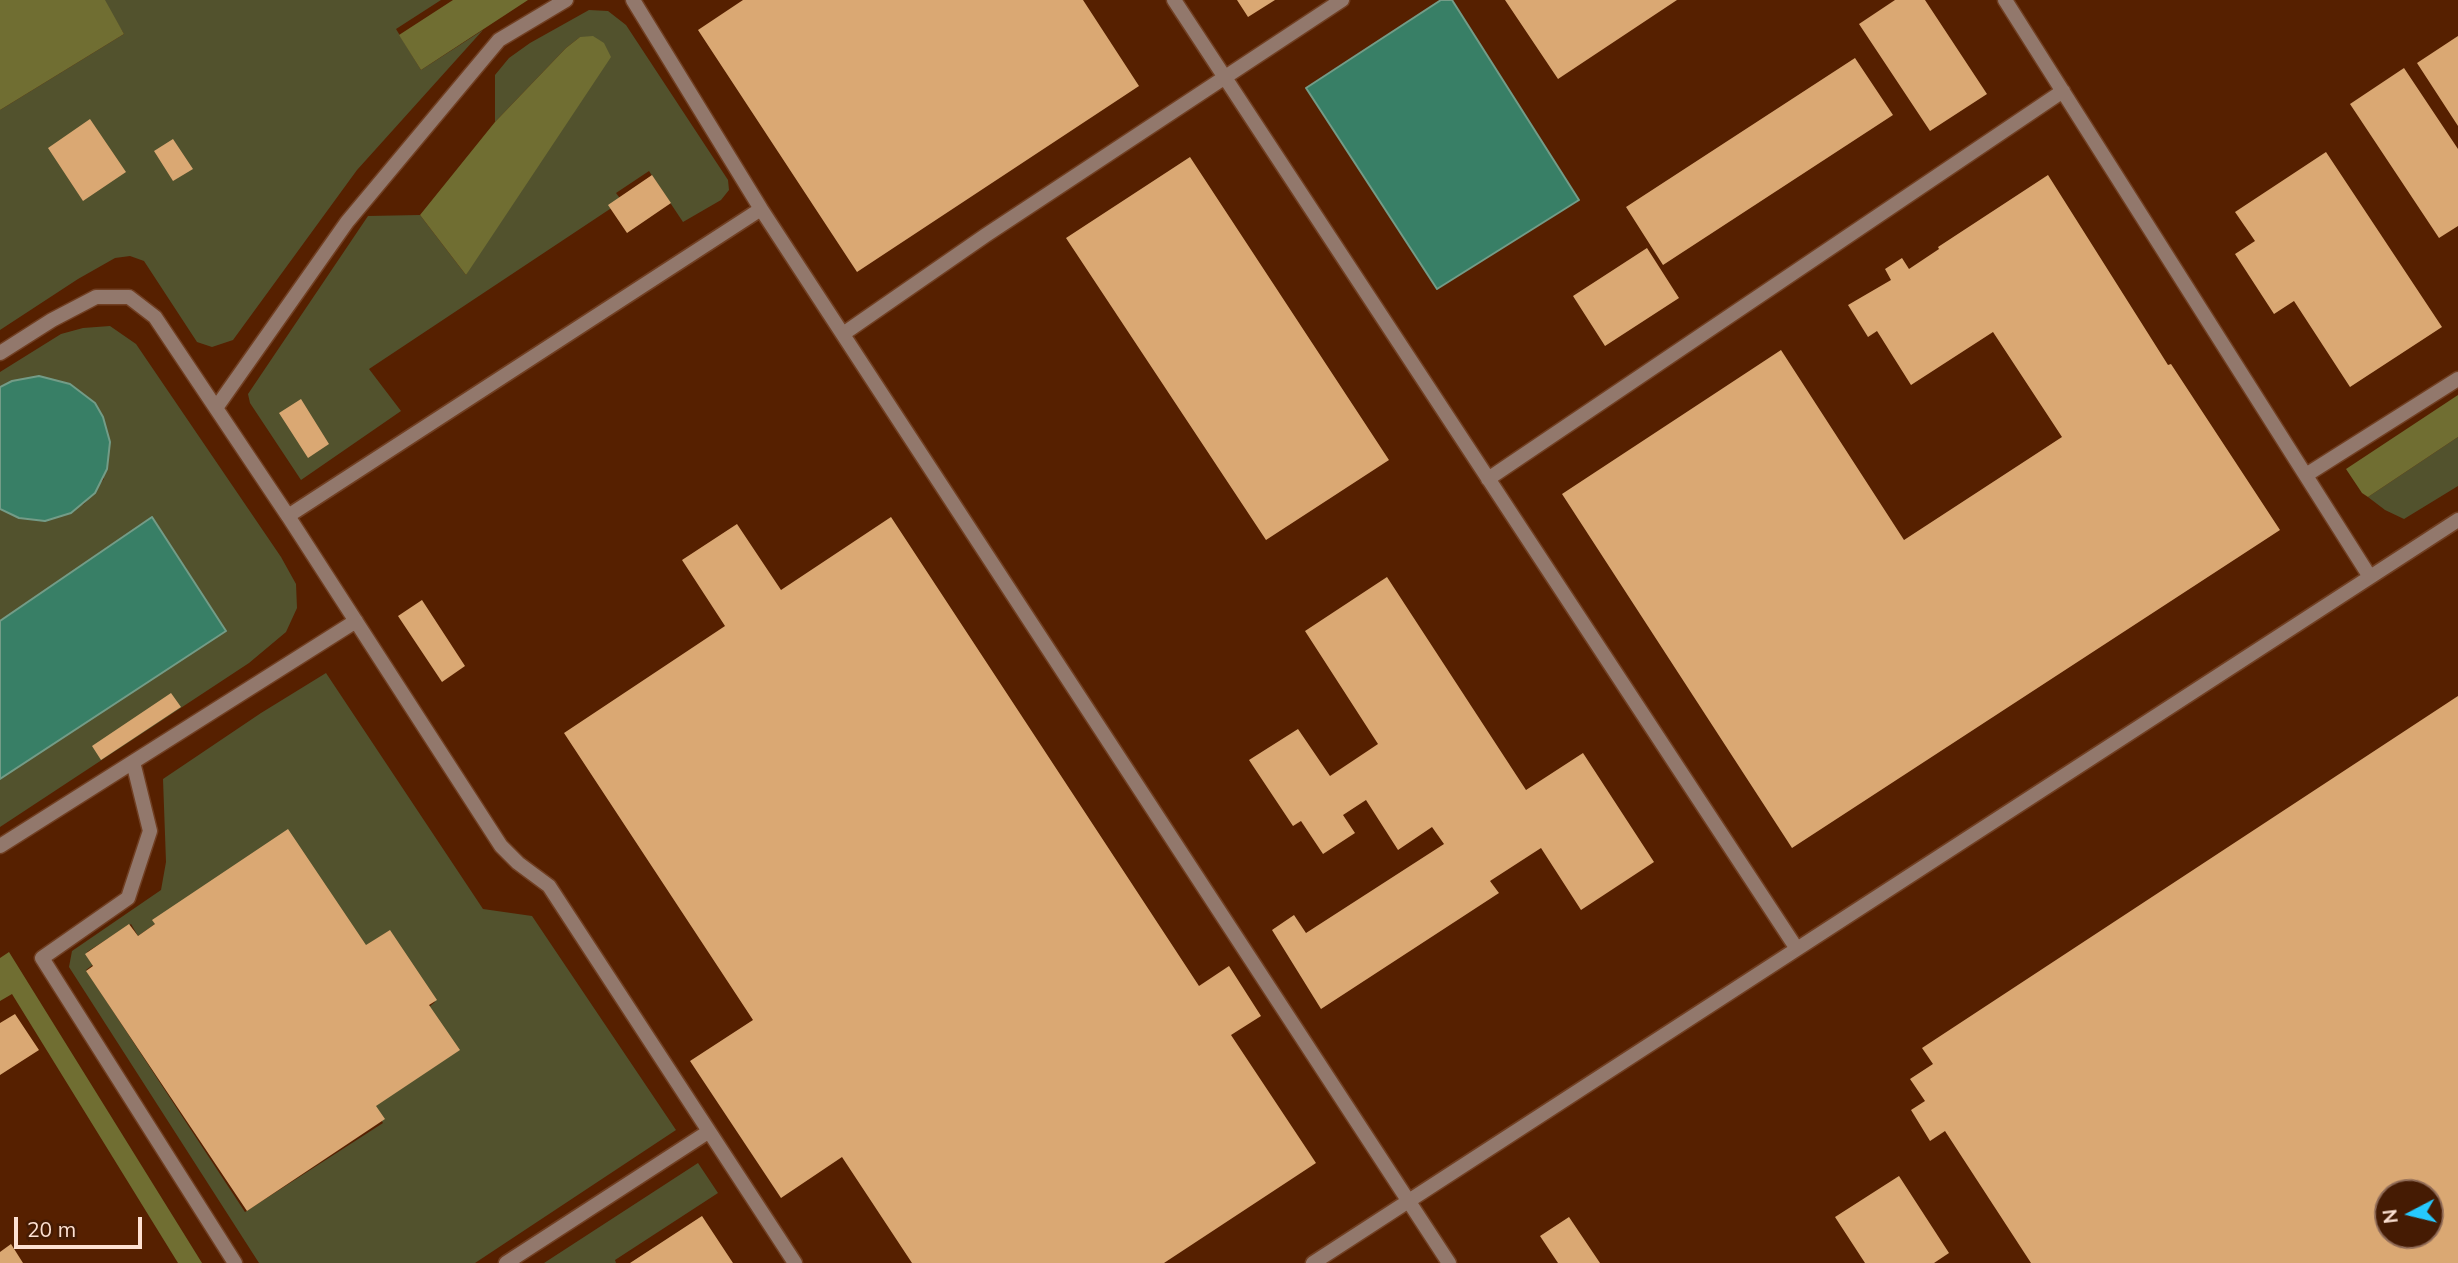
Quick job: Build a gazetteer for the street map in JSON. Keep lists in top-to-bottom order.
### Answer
{
  "scale_bar": "20 m",
  "north": "left"
}
